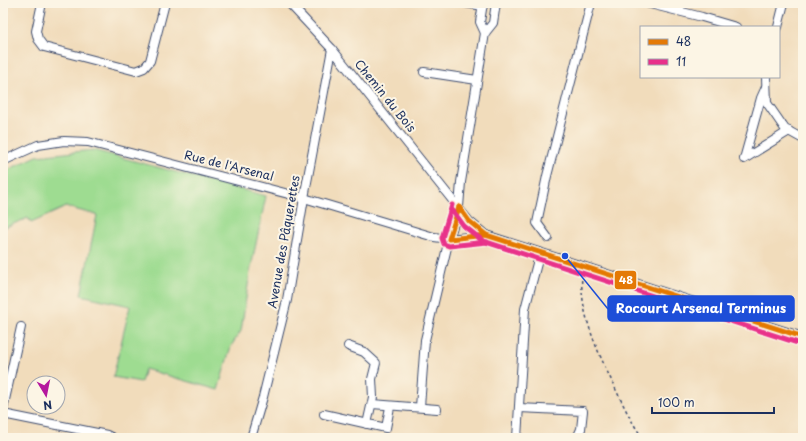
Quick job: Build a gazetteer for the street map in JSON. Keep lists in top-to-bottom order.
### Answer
{
  "streets": {
    "street": ["Chemin du Bois", "Rue de l'Arsenal", "Avenue des Pâquerettes"]
  },
  "crossings": [
    ["Chemin du Bois", "Rue de l'Arsenal"],
    ["Chemin du Bois", "Avenue des Pâquerettes"],
    ["Rue de l'Arsenal", "Avenue des Pâquerettes"]
  ],
  "places": ["Rocourt Arsenal Terminus"],
  "lines": ["transit line 11", "transit line 48"],
  "legend": ["48", "11"],
  "scale_bar": "100 m",
  "north": "bottom"
}
